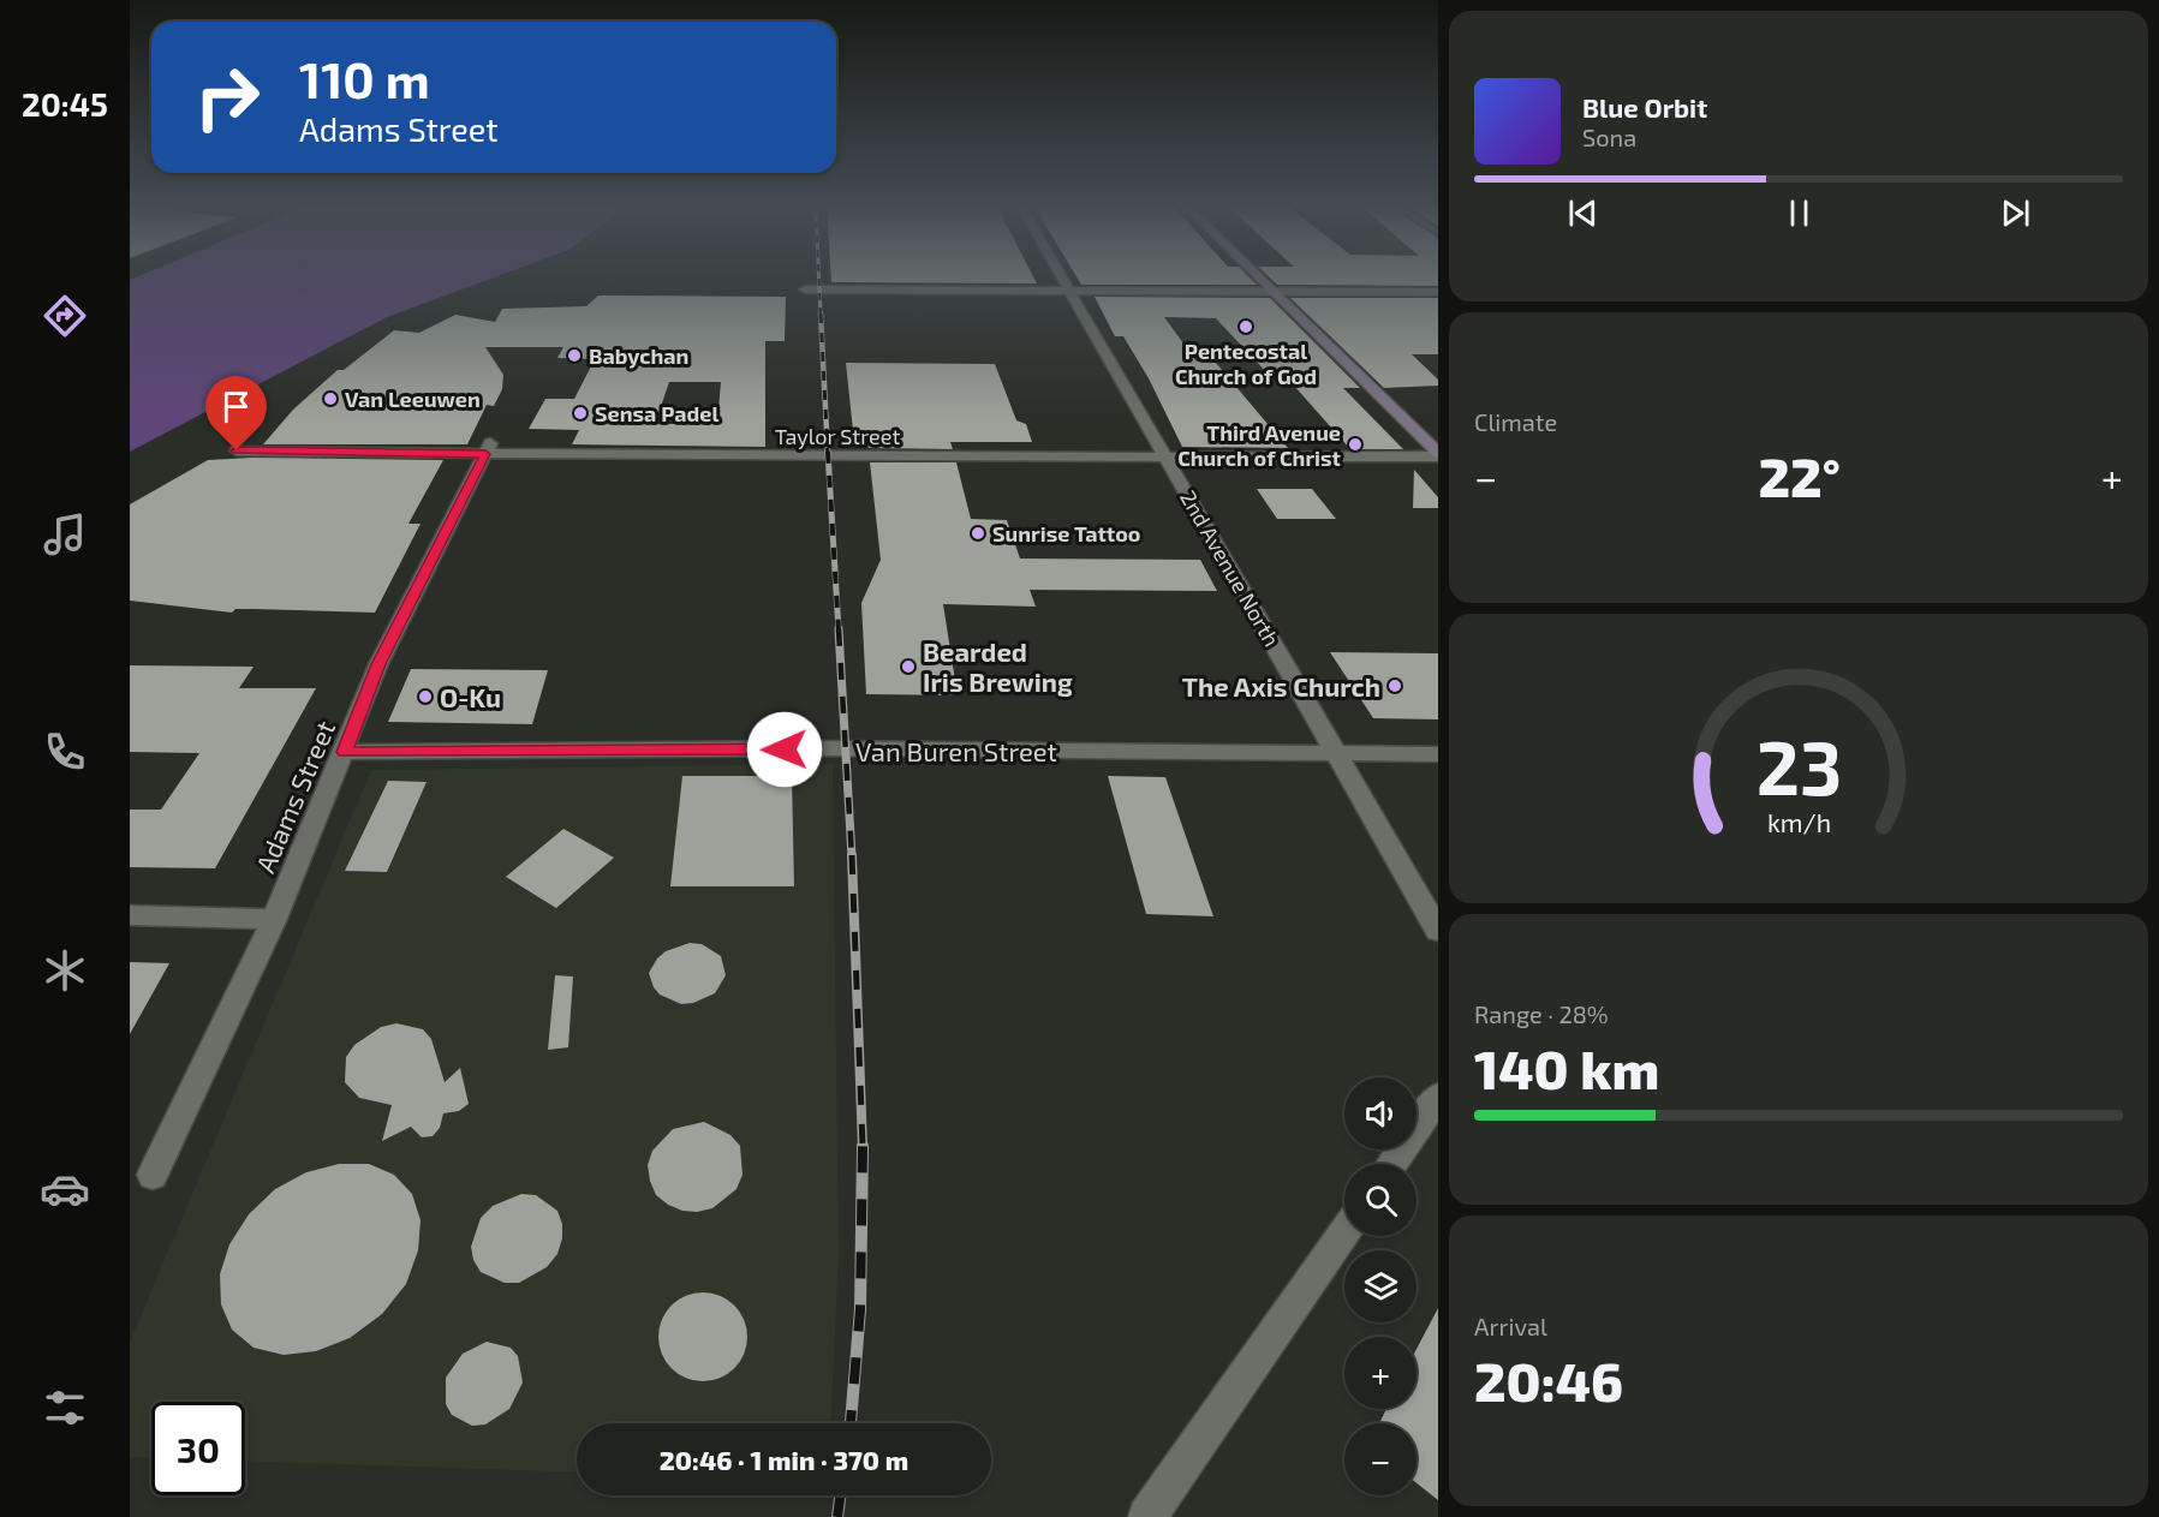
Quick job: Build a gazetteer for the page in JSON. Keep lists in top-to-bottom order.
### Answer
{
  "streets": {
    "street": [
      "Taylor Street",
      "2nd Avenue North",
      "Van Buren Street",
      "Adams Street"
    ]
  },
  "crossings": [
    ["Taylor Street", "2nd Avenue North"],
    ["Taylor Street", "Adams Street"],
    ["2nd Avenue North", "Van Buren Street"],
    ["Van Buren Street", "Adams Street"]
  ],
  "places": [
    "Pentecostal Church of God",
    "Babychan",
    "Van Leeuwen",
    "Sensa Padel",
    "Third Avenue Church of Christ",
    "Sunrise Tattoo",
    "Bearded Iris Brewing",
    "The Axis Church",
    "O-Ku"
  ],
  "page": {
    "tabs": "20:45",
    "turn": ["110 m", "Adams Street"],
    "song": ["Blue Orbit", "Sona"],
    "tile": [
      "Climate",
      ["Range · 28%", "140 km"],
      ["Arrival", "20:46"]
    ],
    "heat": ["−", "22°", "+"],
    "map_buttons": ["+", "−"],
    "limit": "30",
    "trip": "20:46 · 1 min · 370 m",
    "gauge": ["23", "km/h"]
  }
}
